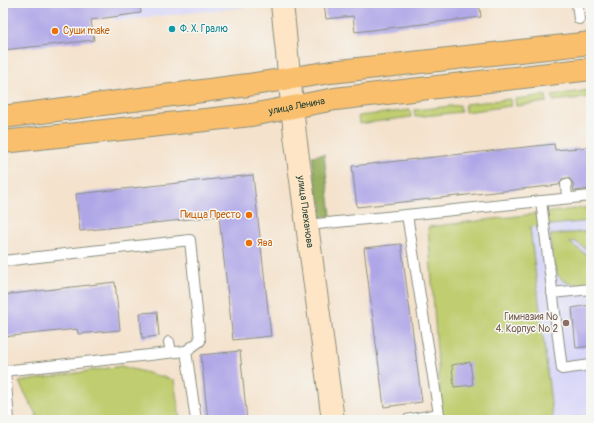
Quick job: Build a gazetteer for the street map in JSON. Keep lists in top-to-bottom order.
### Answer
{
  "streets": {
    "main road": ["улица Ленина", "улица Плеханова"]
  },
  "crossings": [
    ["улица Ленина", "улица Плеханова"]
  ],
  "places": [
    "Ф. Х. Гралю",
    "Суши make",
    "Пицца Престо",
    "Ява",
    "Гимназия № 4. Корпус № 2"
  ]
}
